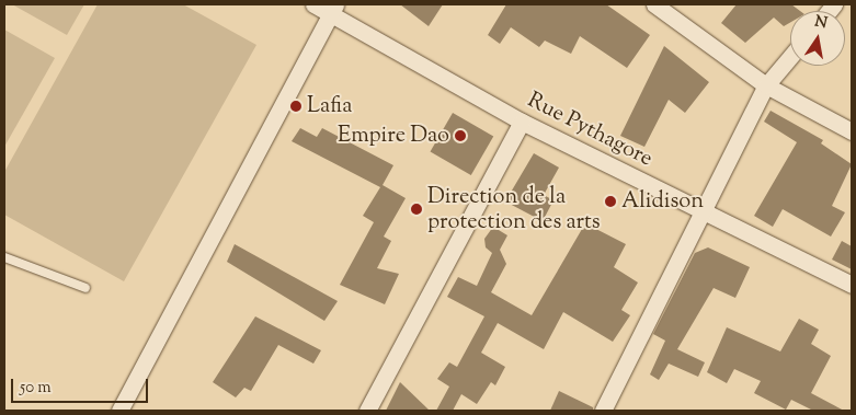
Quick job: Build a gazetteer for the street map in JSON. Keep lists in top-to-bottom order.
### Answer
{
  "streets": {
    "street": ["Rue Pythagore"]
  },
  "places": [
    "Lafia",
    "Empire Dao",
    "Alidison",
    "Direction de la protection des arts"
  ],
  "scale_bar": "50 m",
  "north": "top"
}
